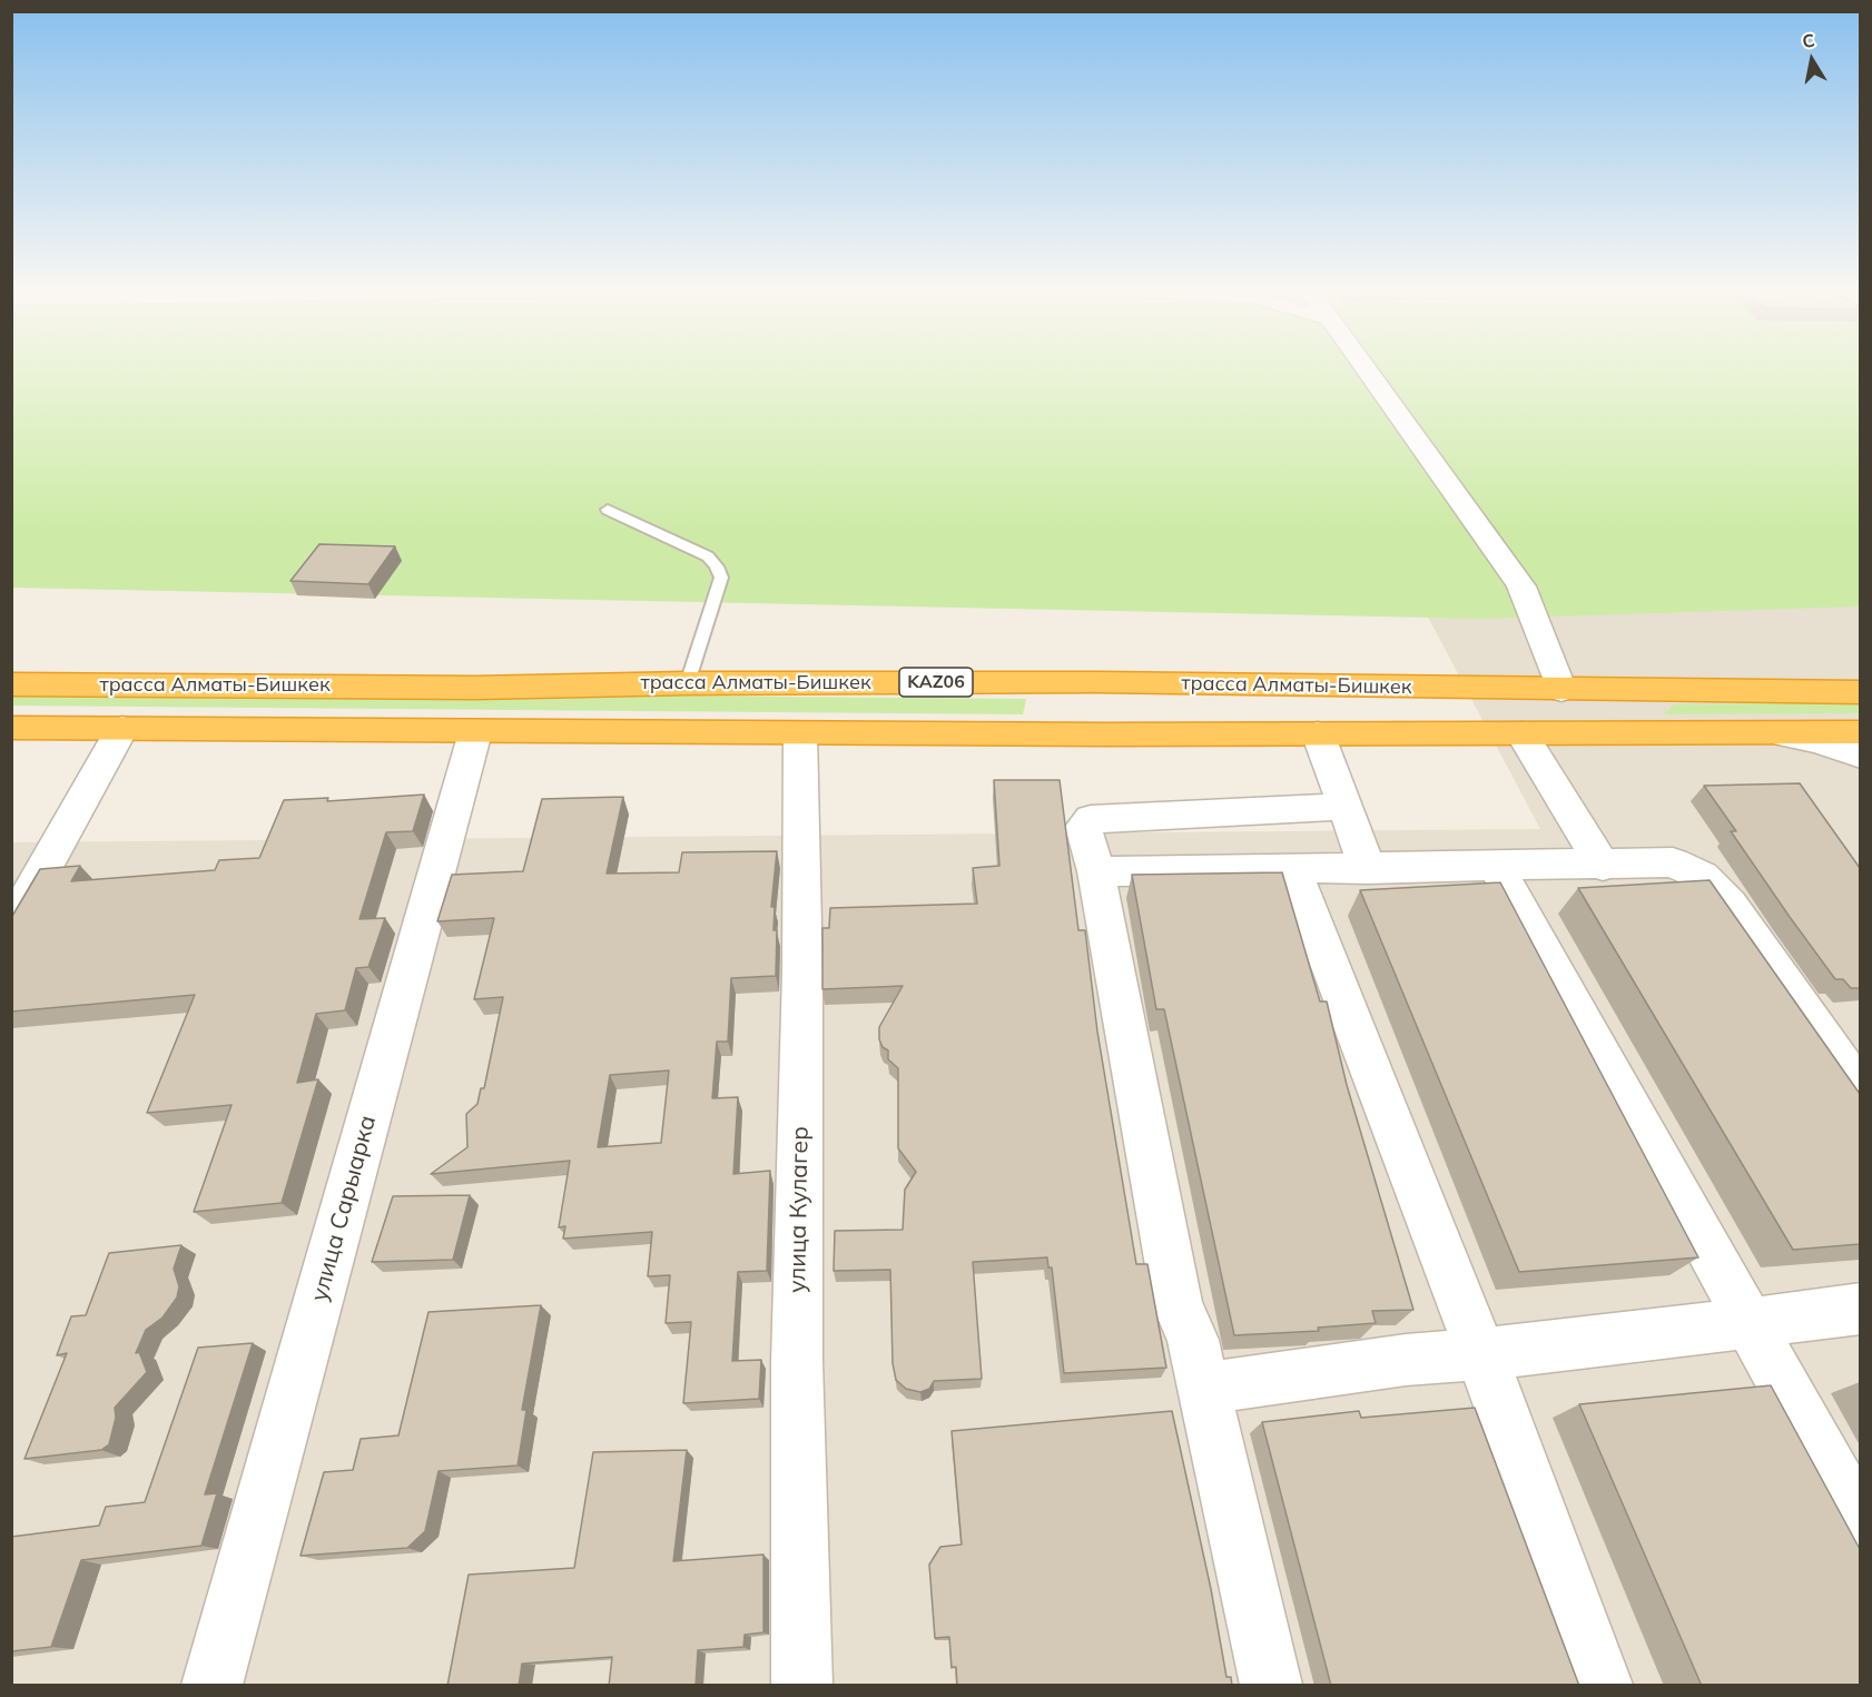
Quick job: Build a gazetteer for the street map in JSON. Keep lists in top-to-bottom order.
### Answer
{
  "streets": {
    "highway": ["KАZ06", "трасса Алматы-Бишкек"],
    "street": ["улица Сарыарка", "улица Кулагер"]
  },
  "north": "top"
}
